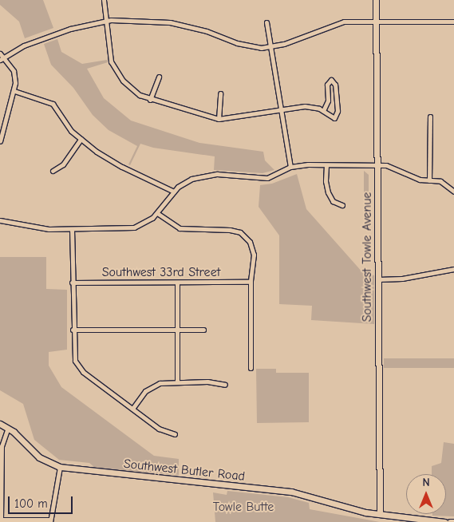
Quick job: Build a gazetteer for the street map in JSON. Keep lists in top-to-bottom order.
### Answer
{
  "streets": {
    "main road": ["Southwest Towle Avenue", "Southwest Butler Road"],
    "street": ["Southwest 33rd Street"]
  },
  "crossings": [
    ["Southwest Towle Avenue", "Southwest Butler Road"]
  ],
  "parks": ["Towle Butte"],
  "scale_bar": "100 m",
  "north": "top"
}
